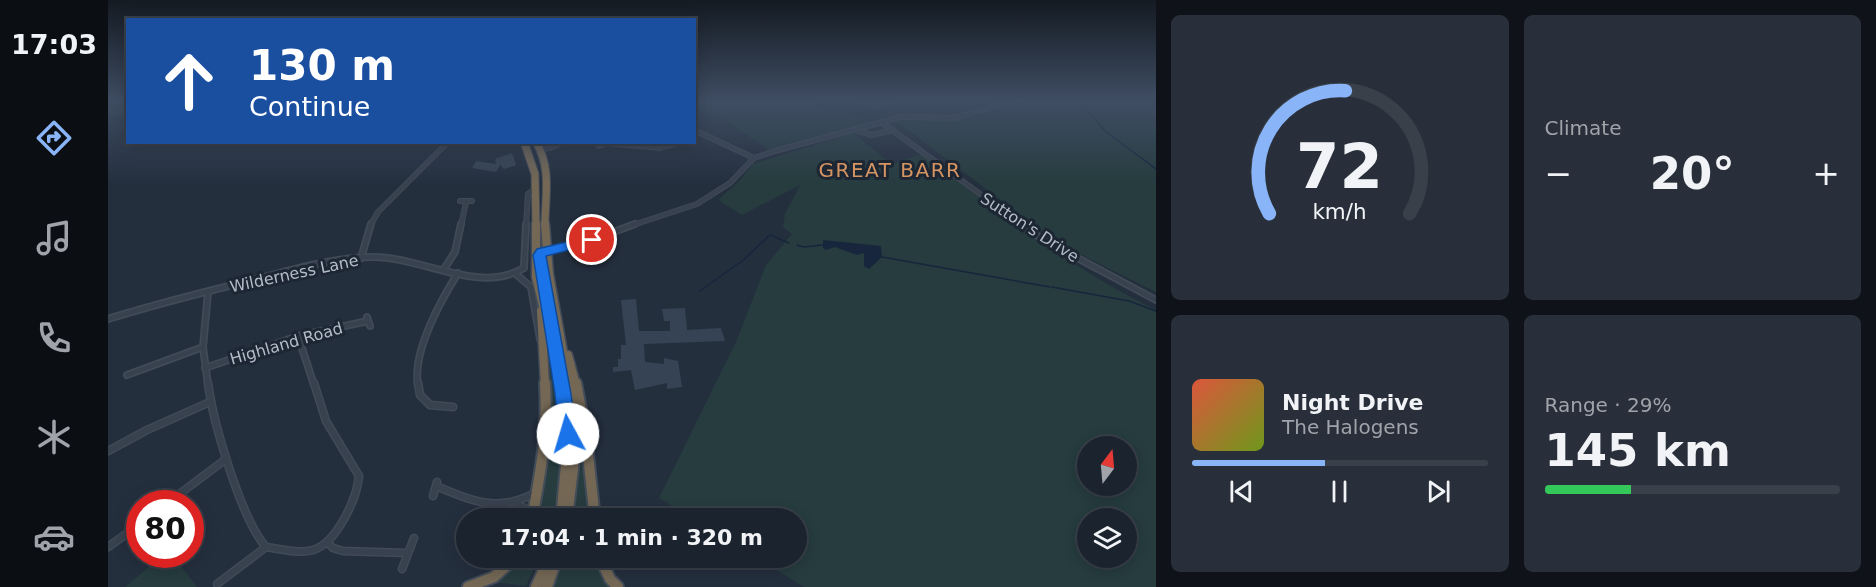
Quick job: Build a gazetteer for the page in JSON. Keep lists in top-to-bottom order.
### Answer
{
  "streets": {
    "street": ["Sutton's Drive", "Wilderness Lane", "Highland Road"]
  },
  "districts": ["GREAT BARR"],
  "north": "top",
  "page": {
    "tabs": "17:03",
    "tile": [
      "Climate",
      ["Range · 29%", "145 km"]
    ],
    "turn": ["130 m", "Continue"],
    "heat": ["−", "20°", "+"],
    "song": ["Night Drive", "The Halogens"],
    "limit": "80",
    "trip": "17:04 · 1 min · 320 m",
    "gauge": ["72", "km/h"]
  }
}
